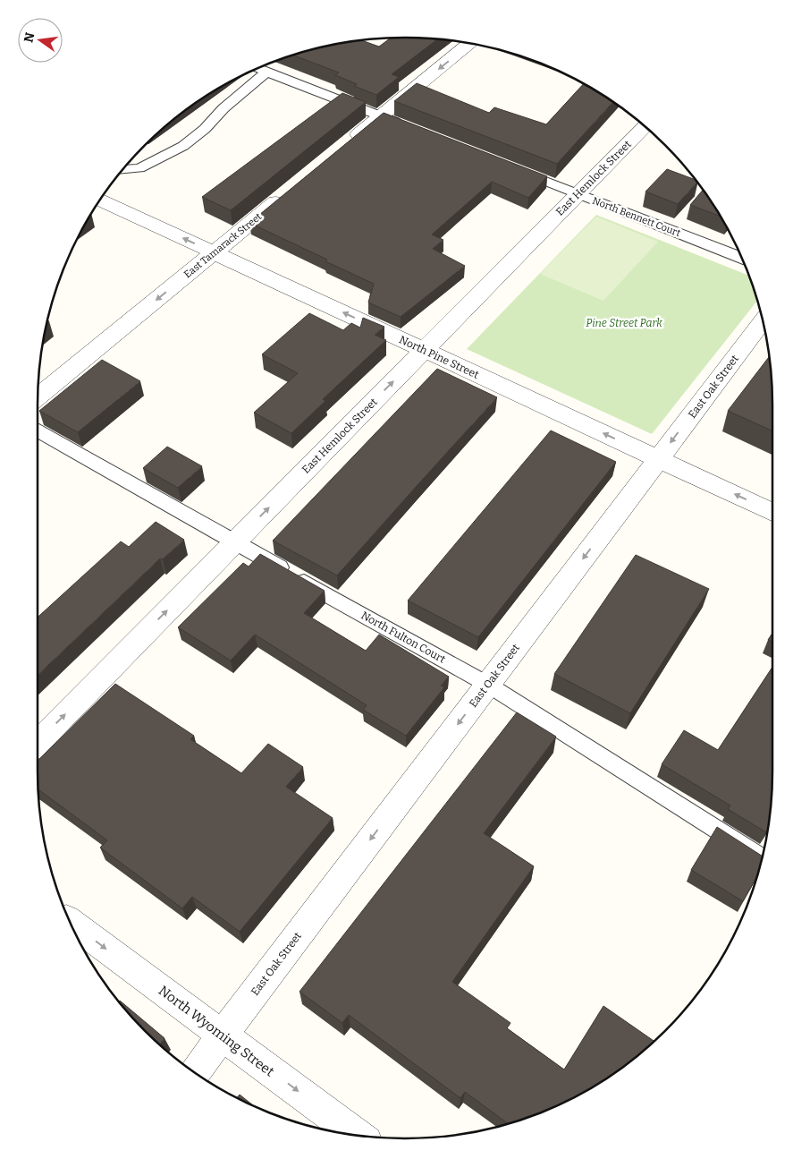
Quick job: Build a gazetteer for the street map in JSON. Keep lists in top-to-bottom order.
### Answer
{
  "streets": {
    "street": [
      "East Hemlock Street",
      "East Tamarack Street",
      "North Pine Street",
      "East Oak Street",
      "North Wyoming Street"
    ],
    "lane": ["North Bennett Court", "North Fulton Court"]
  },
  "crossings": [
    ["East Hemlock Street", "North Bennett Court"],
    ["East Hemlock Street", "North Pine Street"],
    ["East Hemlock Street", "North Fulton Court"],
    ["East Tamarack Street", "North Pine Street"],
    ["North Pine Street", "East Oak Street"],
    ["East Oak Street", "North Fulton Court"],
    ["East Oak Street", "North Wyoming Street"]
  ],
  "one_way": [
    "East Hemlock Street",
    "East Tamarack Street",
    "North Pine Street",
    "East Oak Street",
    "North Wyoming Street"
  ],
  "parks": ["Pine Street Park"],
  "north": "left"
}
